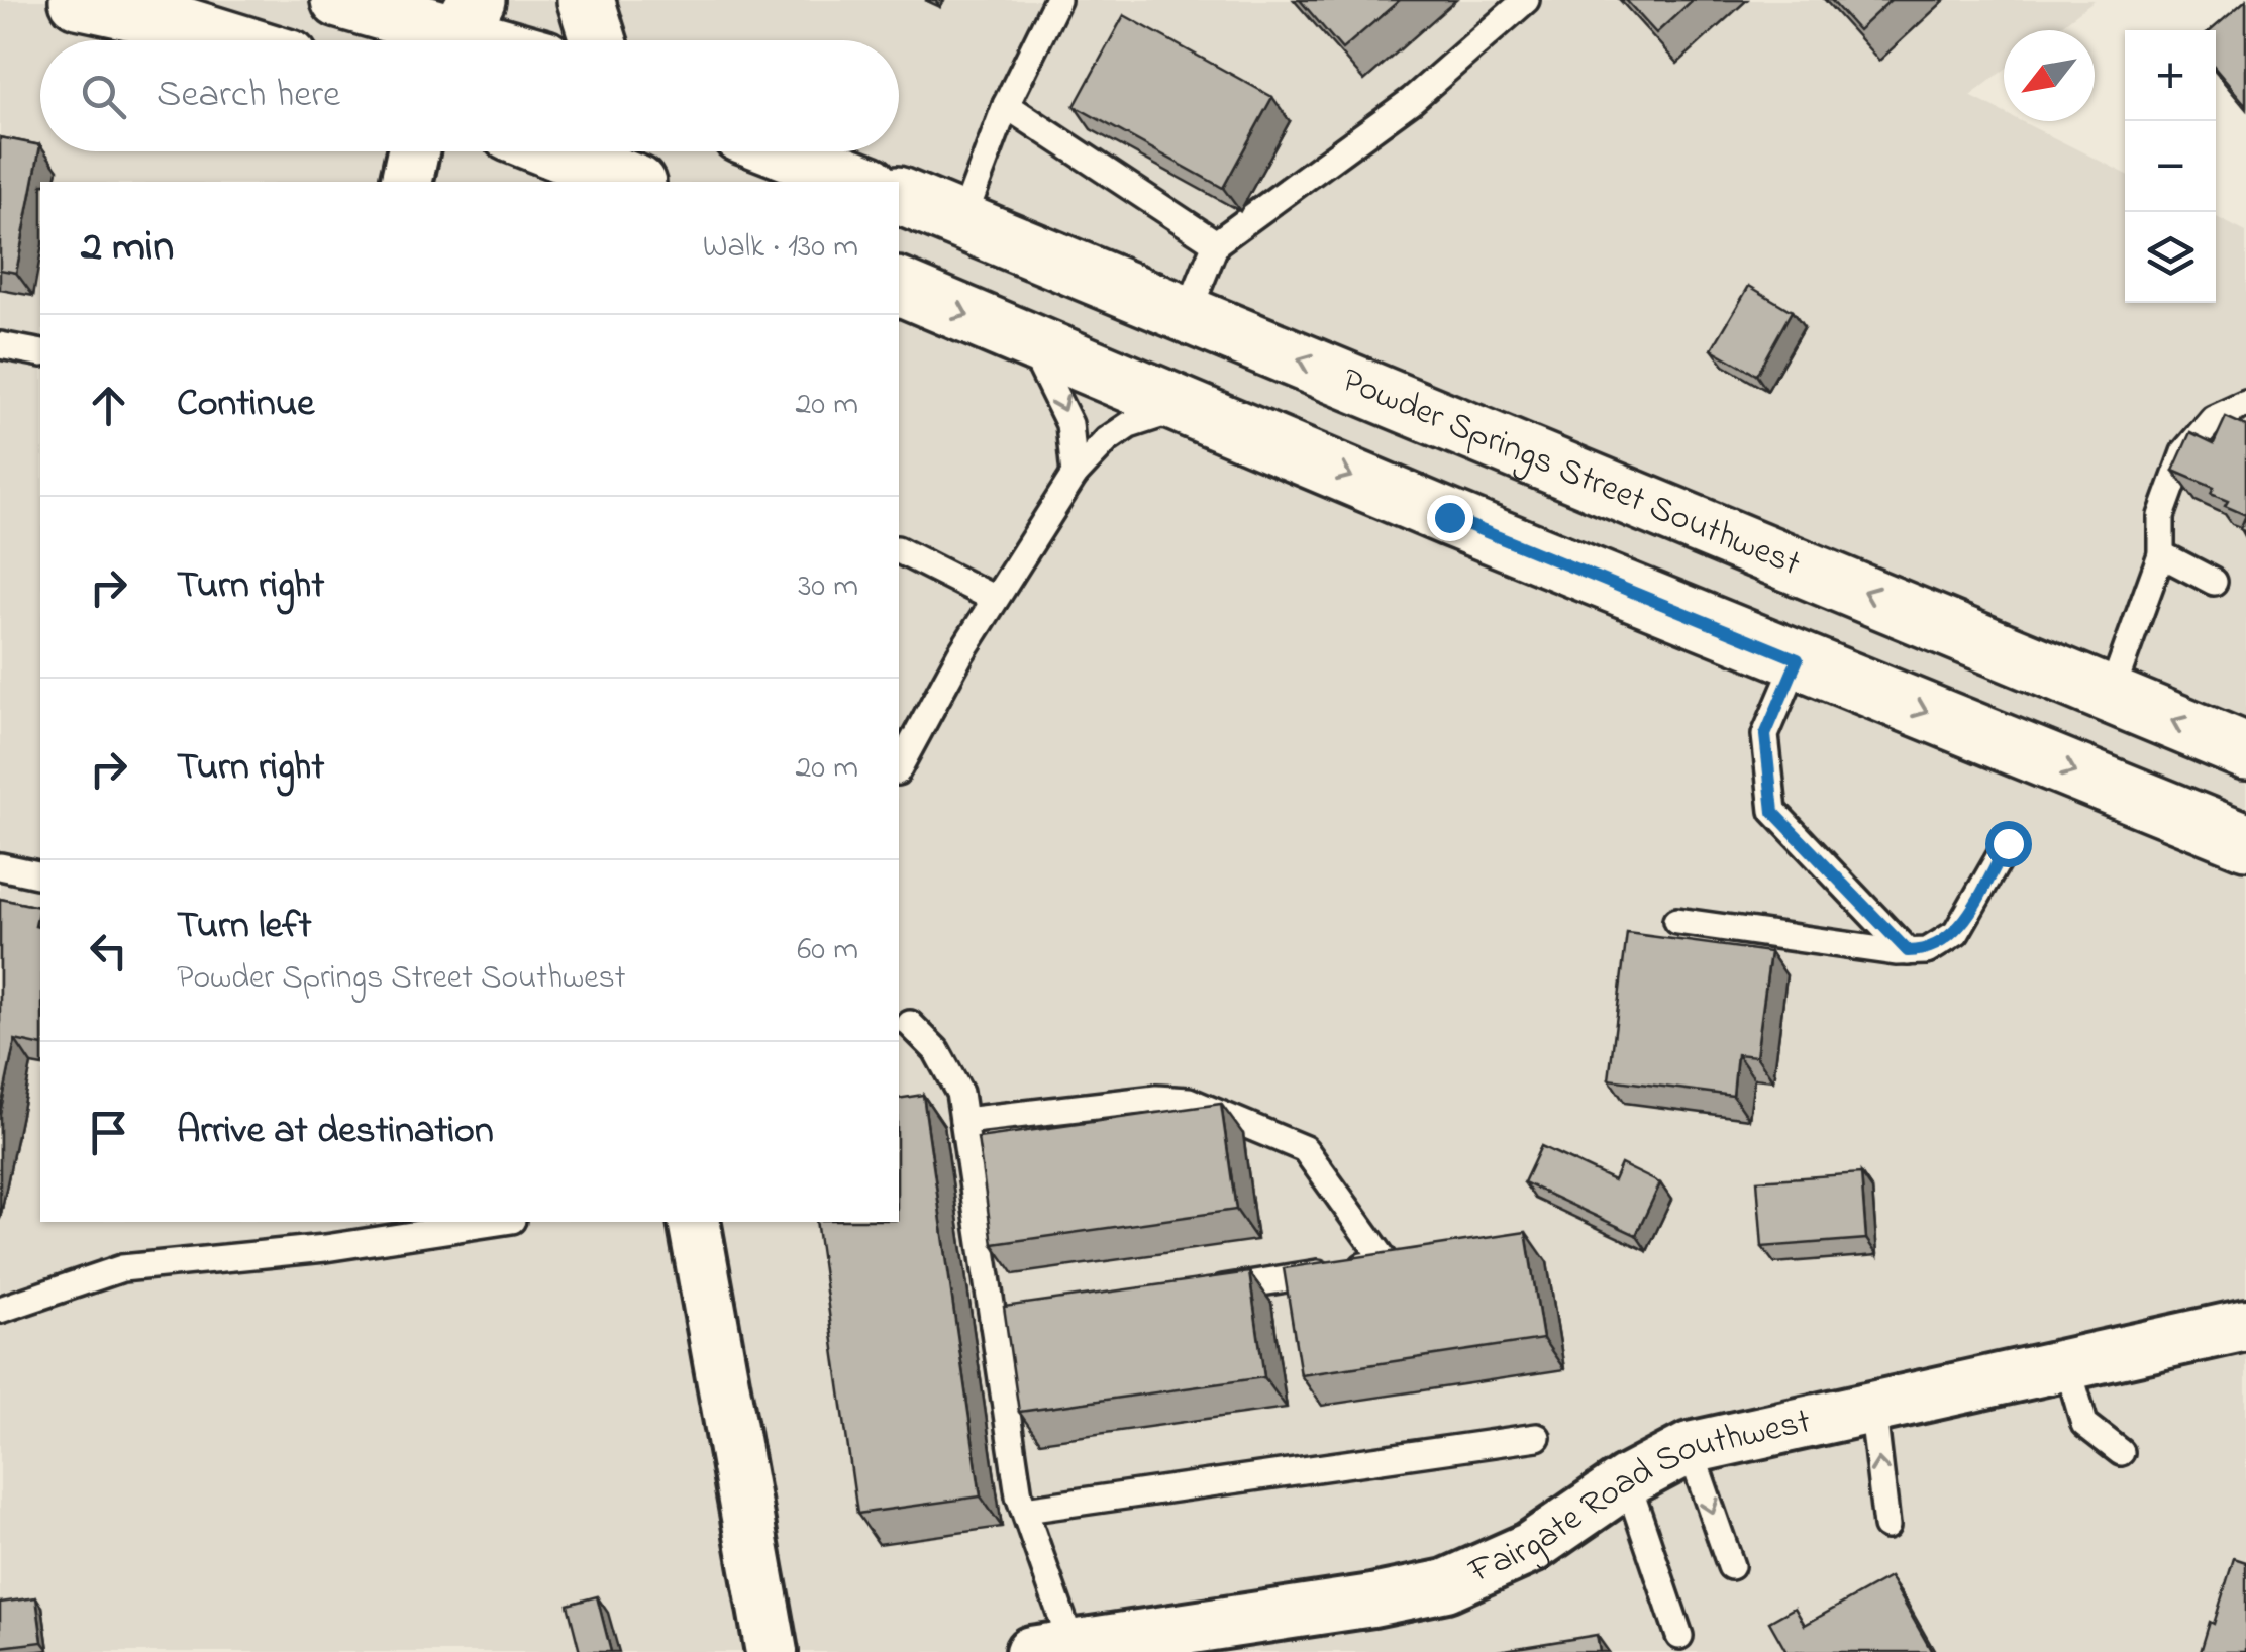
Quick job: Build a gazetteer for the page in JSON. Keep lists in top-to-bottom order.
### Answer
{
  "streets": {
    "main road": ["Powder Springs Street Southwest"],
    "street": ["Fairgate Road Southwest"]
  },
  "north": "bottom left",
  "page": {
    "map_buttons": ["+", "−"],
    "search": "Search here",
    "heading": ["2 min", "Walk · 130 m"],
    "list": [
      ["Continue", "20 m"],
      ["Turn right", "30 m"],
      ["Turn right", "20 m"],
      ["Turn left", "Powder Springs Street Southwest", "60 m"],
      "Arrive at destination"
    ]
  }
}
